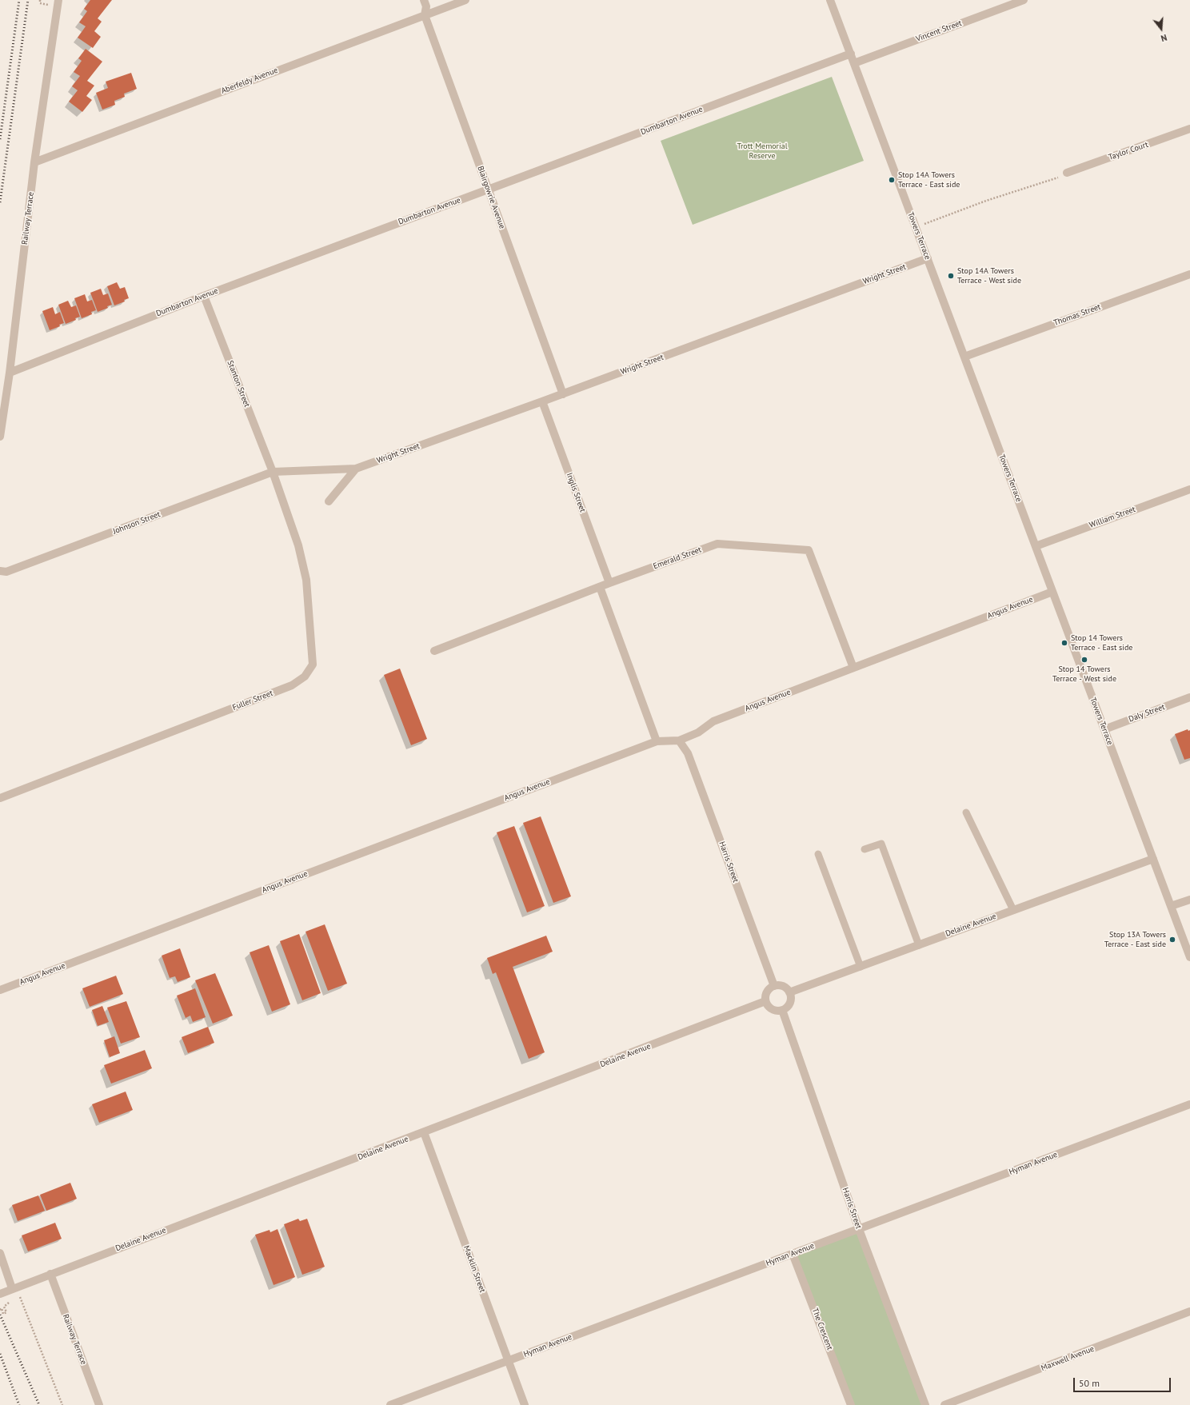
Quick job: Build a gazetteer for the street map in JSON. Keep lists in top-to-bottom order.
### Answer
{
  "streets": {
    "street": [
      "Vincent Street",
      "Aberfeldy Avenue",
      "Dumbarton Avenue",
      "Taylor Court",
      "Blairgowrie Avenue",
      "Railway Terrace",
      "Towers Terrace",
      "Wright Street",
      "Thomas Street",
      "Stanton Street",
      "Inglis Street",
      "William Street",
      "Johnson Street",
      "Emerald Street",
      "Angus Avenue",
      "Fuller Street",
      "Daly Street",
      "Harris Street",
      "Delaine Avenue",
      "Hyman Avenue",
      "Macklin Street",
      "The Crescent",
      "Maxwell Avenue"
    ]
  },
  "crossings": [
    ["Vincent Street", "Towers Terrace"],
    ["Aberfeldy Avenue", "Blairgowrie Avenue"],
    ["Aberfeldy Avenue", "Railway Terrace"],
    ["Dumbarton Avenue", "Blairgowrie Avenue"],
    ["Dumbarton Avenue", "Railway Terrace"],
    ["Dumbarton Avenue", "Towers Terrace"],
    ["Dumbarton Avenue", "Stanton Street"],
    ["Blairgowrie Avenue", "Wright Street"],
    ["Railway Terrace", "Delaine Avenue"],
    ["Towers Terrace", "Wright Street"],
    ["Towers Terrace", "Thomas Street"],
    ["Towers Terrace", "William Street"],
    ["Towers Terrace", "Angus Avenue"],
    ["Towers Terrace", "Daly Street"],
    ["Towers Terrace", "Delaine Avenue"],
    ["Wright Street", "Stanton Street"],
    ["Wright Street", "Inglis Street"],
    ["Wright Street", "Johnson Street"],
    ["Wright Street", "Fuller Street"],
    ["Stanton Street", "Johnson Street"],
    ["Stanton Street", "Fuller Street"],
    ["Inglis Street", "Emerald Street"],
    ["Johnson Street", "Fuller Street"],
    ["Emerald Street", "Angus Avenue"],
    ["Angus Avenue", "Harris Street"],
    ["Harris Street", "Delaine Avenue"],
    ["Harris Street", "Hyman Avenue"],
    ["Delaine Avenue", "Macklin Street"],
    ["Hyman Avenue", "Macklin Street"],
    ["Hyman Avenue", "The Crescent"]
  ],
  "parks": ["Trott Memorial Reserve"],
  "places": [
    "Stop 14A Towers Terrace - East side",
    "Stop 14A Towers Terrace - West side",
    "Stop 14 Towers Terrace - East side",
    "Stop 14 Towers Terrace - West side",
    "Stop 13A Towers Terrace - East side"
  ],
  "scale_bar": "50 m",
  "north": "bottom"
}
